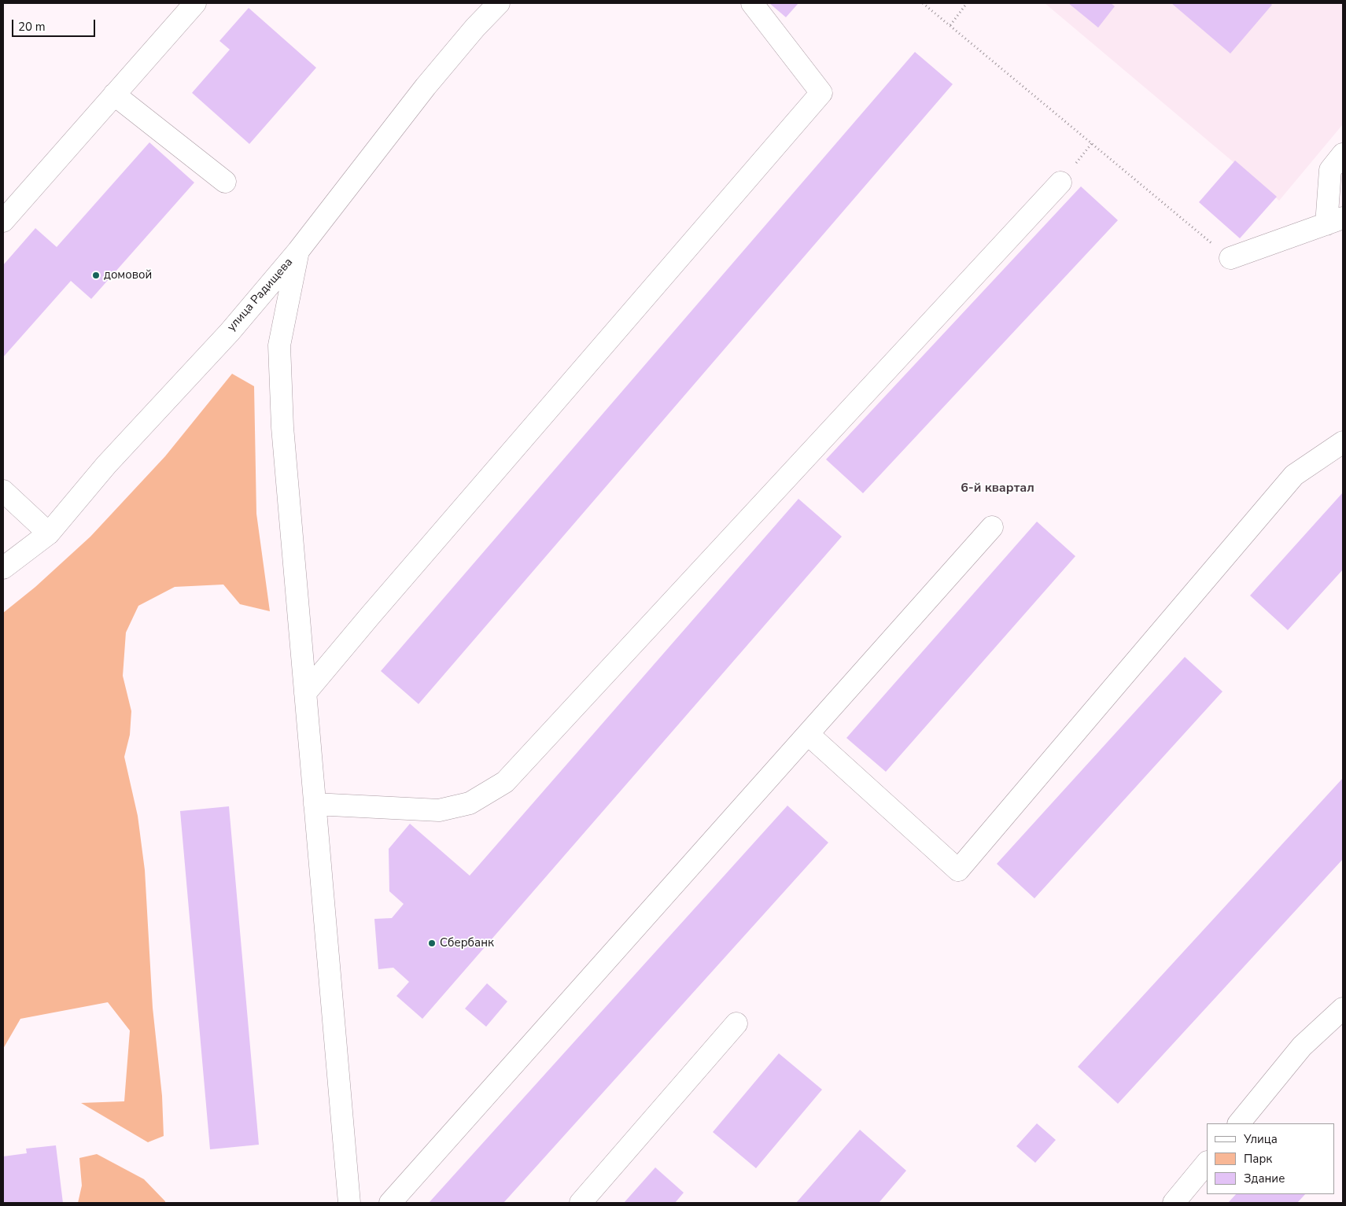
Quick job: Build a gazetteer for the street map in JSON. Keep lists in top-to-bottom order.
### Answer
{
  "streets": {
    "street": ["улица Радищева"]
  },
  "districts": ["6-й квартал"],
  "places": ["домовой", "Сбербанк"],
  "legend": ["Улица", "Парк", "Здание"],
  "scale_bar": "20 m"
}
